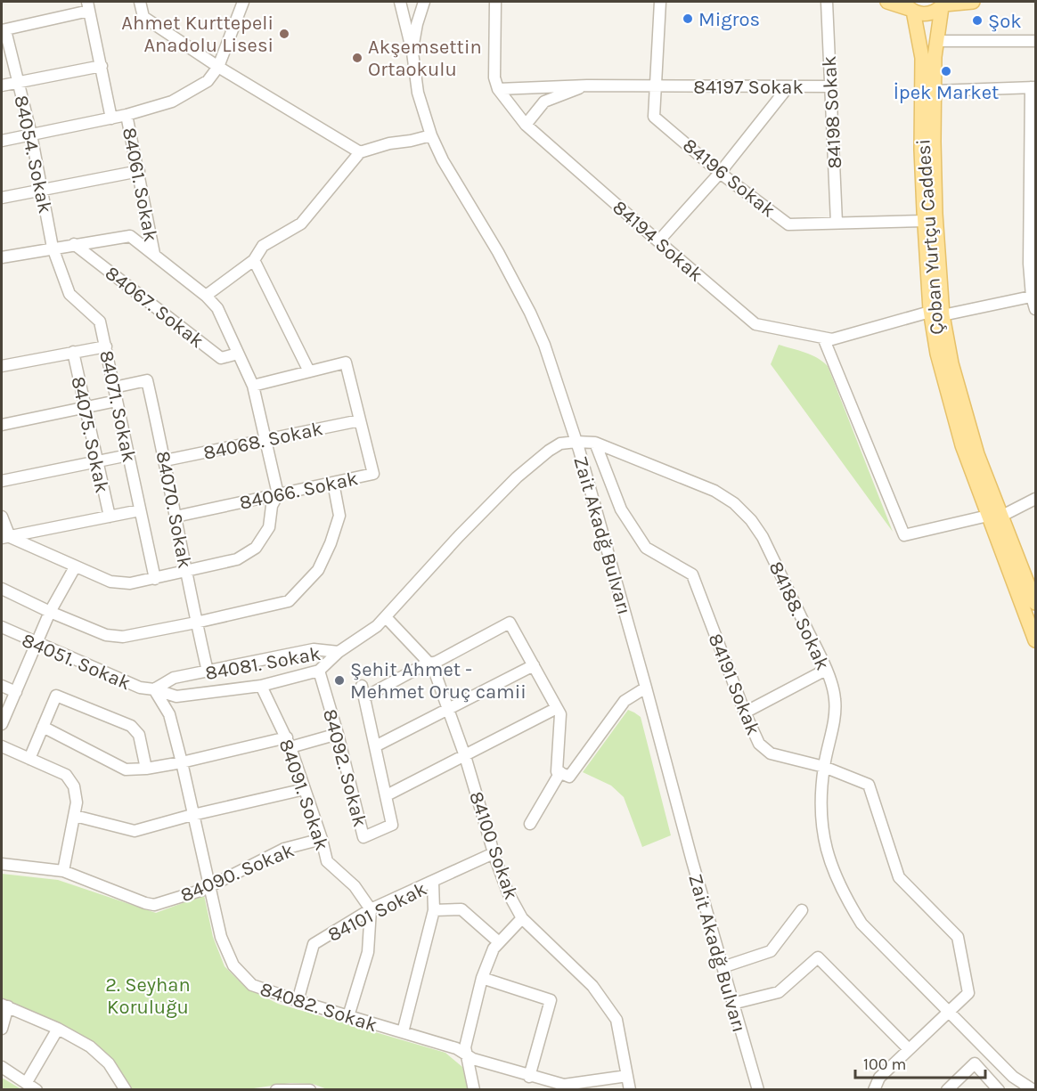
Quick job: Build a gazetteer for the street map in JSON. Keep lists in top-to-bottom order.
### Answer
{
  "streets": {
    "main road": ["Çoban Yurtçu Caddesi"],
    "street": [
      "84197 Sokak",
      "84198 Sokak",
      "84054. Sokak",
      "84196 Sokak",
      "84061. Sokak",
      "84194 Sokak",
      "84067. Sokak",
      "84071. Sokak",
      "84075. Sokak",
      "84068. Sokak",
      "84066. Sokak",
      "84070. Sokak",
      "Zait Akadğ Bulvarı",
      "84188. Sokak",
      "84051. Sokak",
      "84081. Sokak",
      "84191 Sokak",
      "84092. Sokak",
      "84091. Sokak",
      "84100 Sokak",
      "84090. Sokak",
      "84101 Sokak",
      "84082. Sokak"
    ]
  },
  "crossings": [
    ["84197 Sokak", "84198 Sokak"],
    ["84197 Sokak", "84196 Sokak"],
    ["84197 Sokak", "84194 Sokak"],
    ["84198 Sokak", "84196 Sokak"],
    ["84054. Sokak", "84071. Sokak"],
    ["84196 Sokak", "Çoban Yurtçu Caddesi"],
    ["Çoban Yurtçu Caddesi", "84194 Sokak"],
    ["84071. Sokak", "84070. Sokak"],
    ["84068. Sokak", "84066. Sokak"],
    ["84068. Sokak", "84070. Sokak"],
    ["84066. Sokak", "84070. Sokak"],
    ["84070. Sokak", "84081. Sokak"],
    ["Zait Akadğ Bulvarı", "84188. Sokak"],
    ["84188. Sokak", "84081. Sokak"],
    ["84188. Sokak", "84191 Sokak"],
    ["84188. Sokak", "84100 Sokak"],
    ["84051. Sokak", "84081. Sokak"],
    ["84051. Sokak", "84082. Sokak"],
    ["84081. Sokak", "84092. Sokak"],
    ["84081. Sokak", "84091. Sokak"],
    ["84081. Sokak", "84082. Sokak"],
    ["84091. Sokak", "84090. Sokak"],
    ["84091. Sokak", "84101 Sokak"],
    ["84100 Sokak", "84101 Sokak"],
    ["84100 Sokak", "84082. Sokak"],
    ["84090. Sokak", "84082. Sokak"],
    ["84101 Sokak", "84082. Sokak"]
  ],
  "parks": ["2. Seyhan Koruluğu"],
  "places": [
    "Migros",
    "Şok",
    "Ahmet Kurttepeli Anadolu Lisesi",
    "Akşemsettin Ortaokulu",
    "İpek Market",
    "Şehit Ahmet - Mehmet Oruç camii"
  ],
  "scale_bar": "100 m"
}
